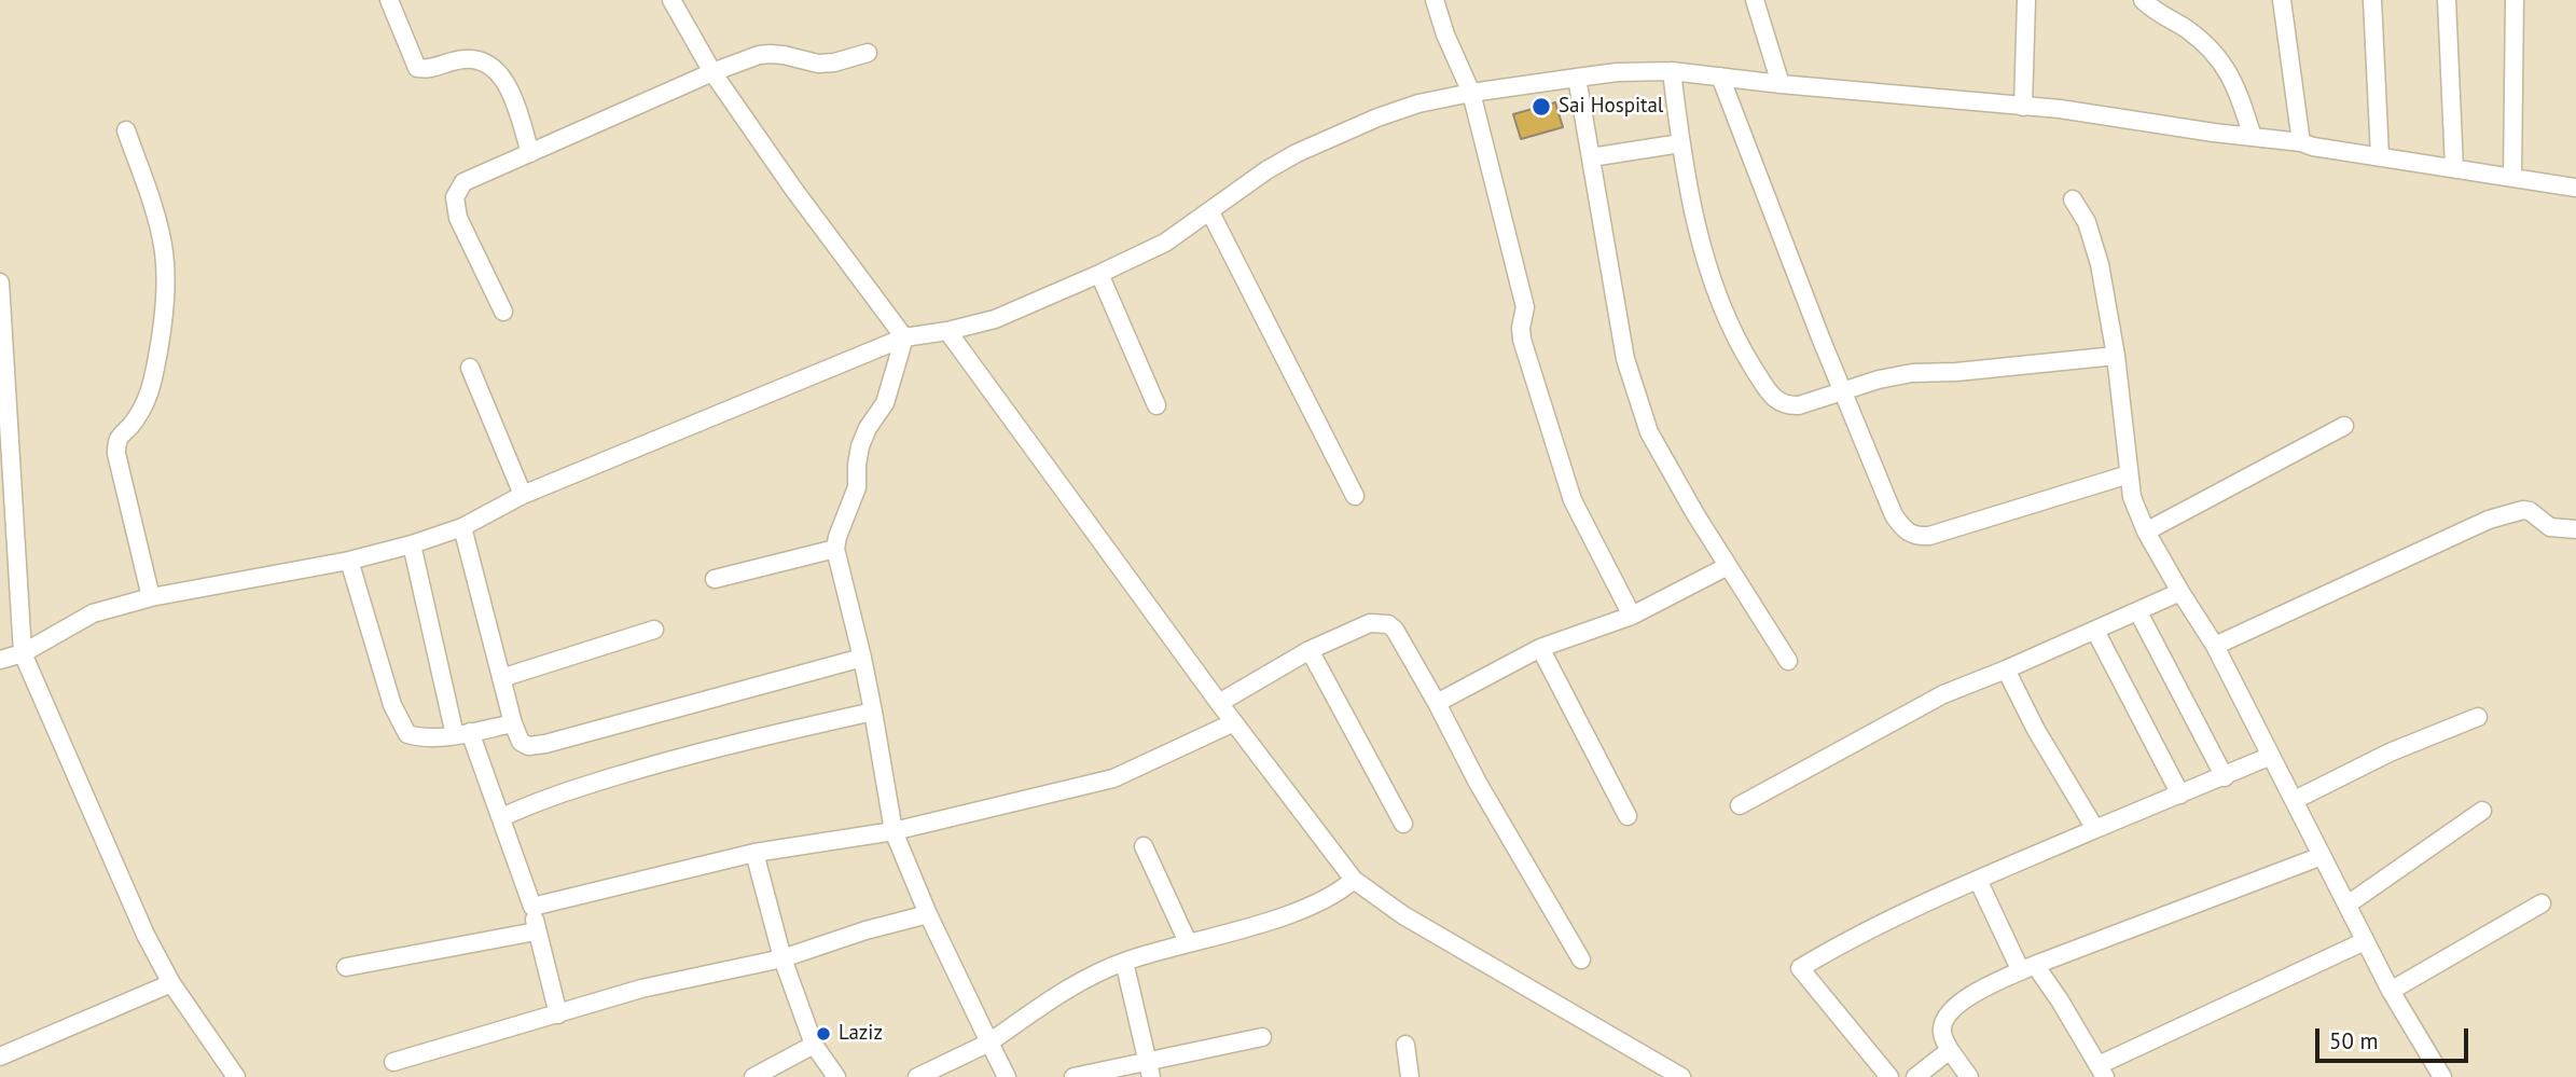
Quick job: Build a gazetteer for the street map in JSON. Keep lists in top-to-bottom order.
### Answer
{
  "places": ["Sai Hospital", "Laziz"],
  "scale_bar": "50 m"
}
